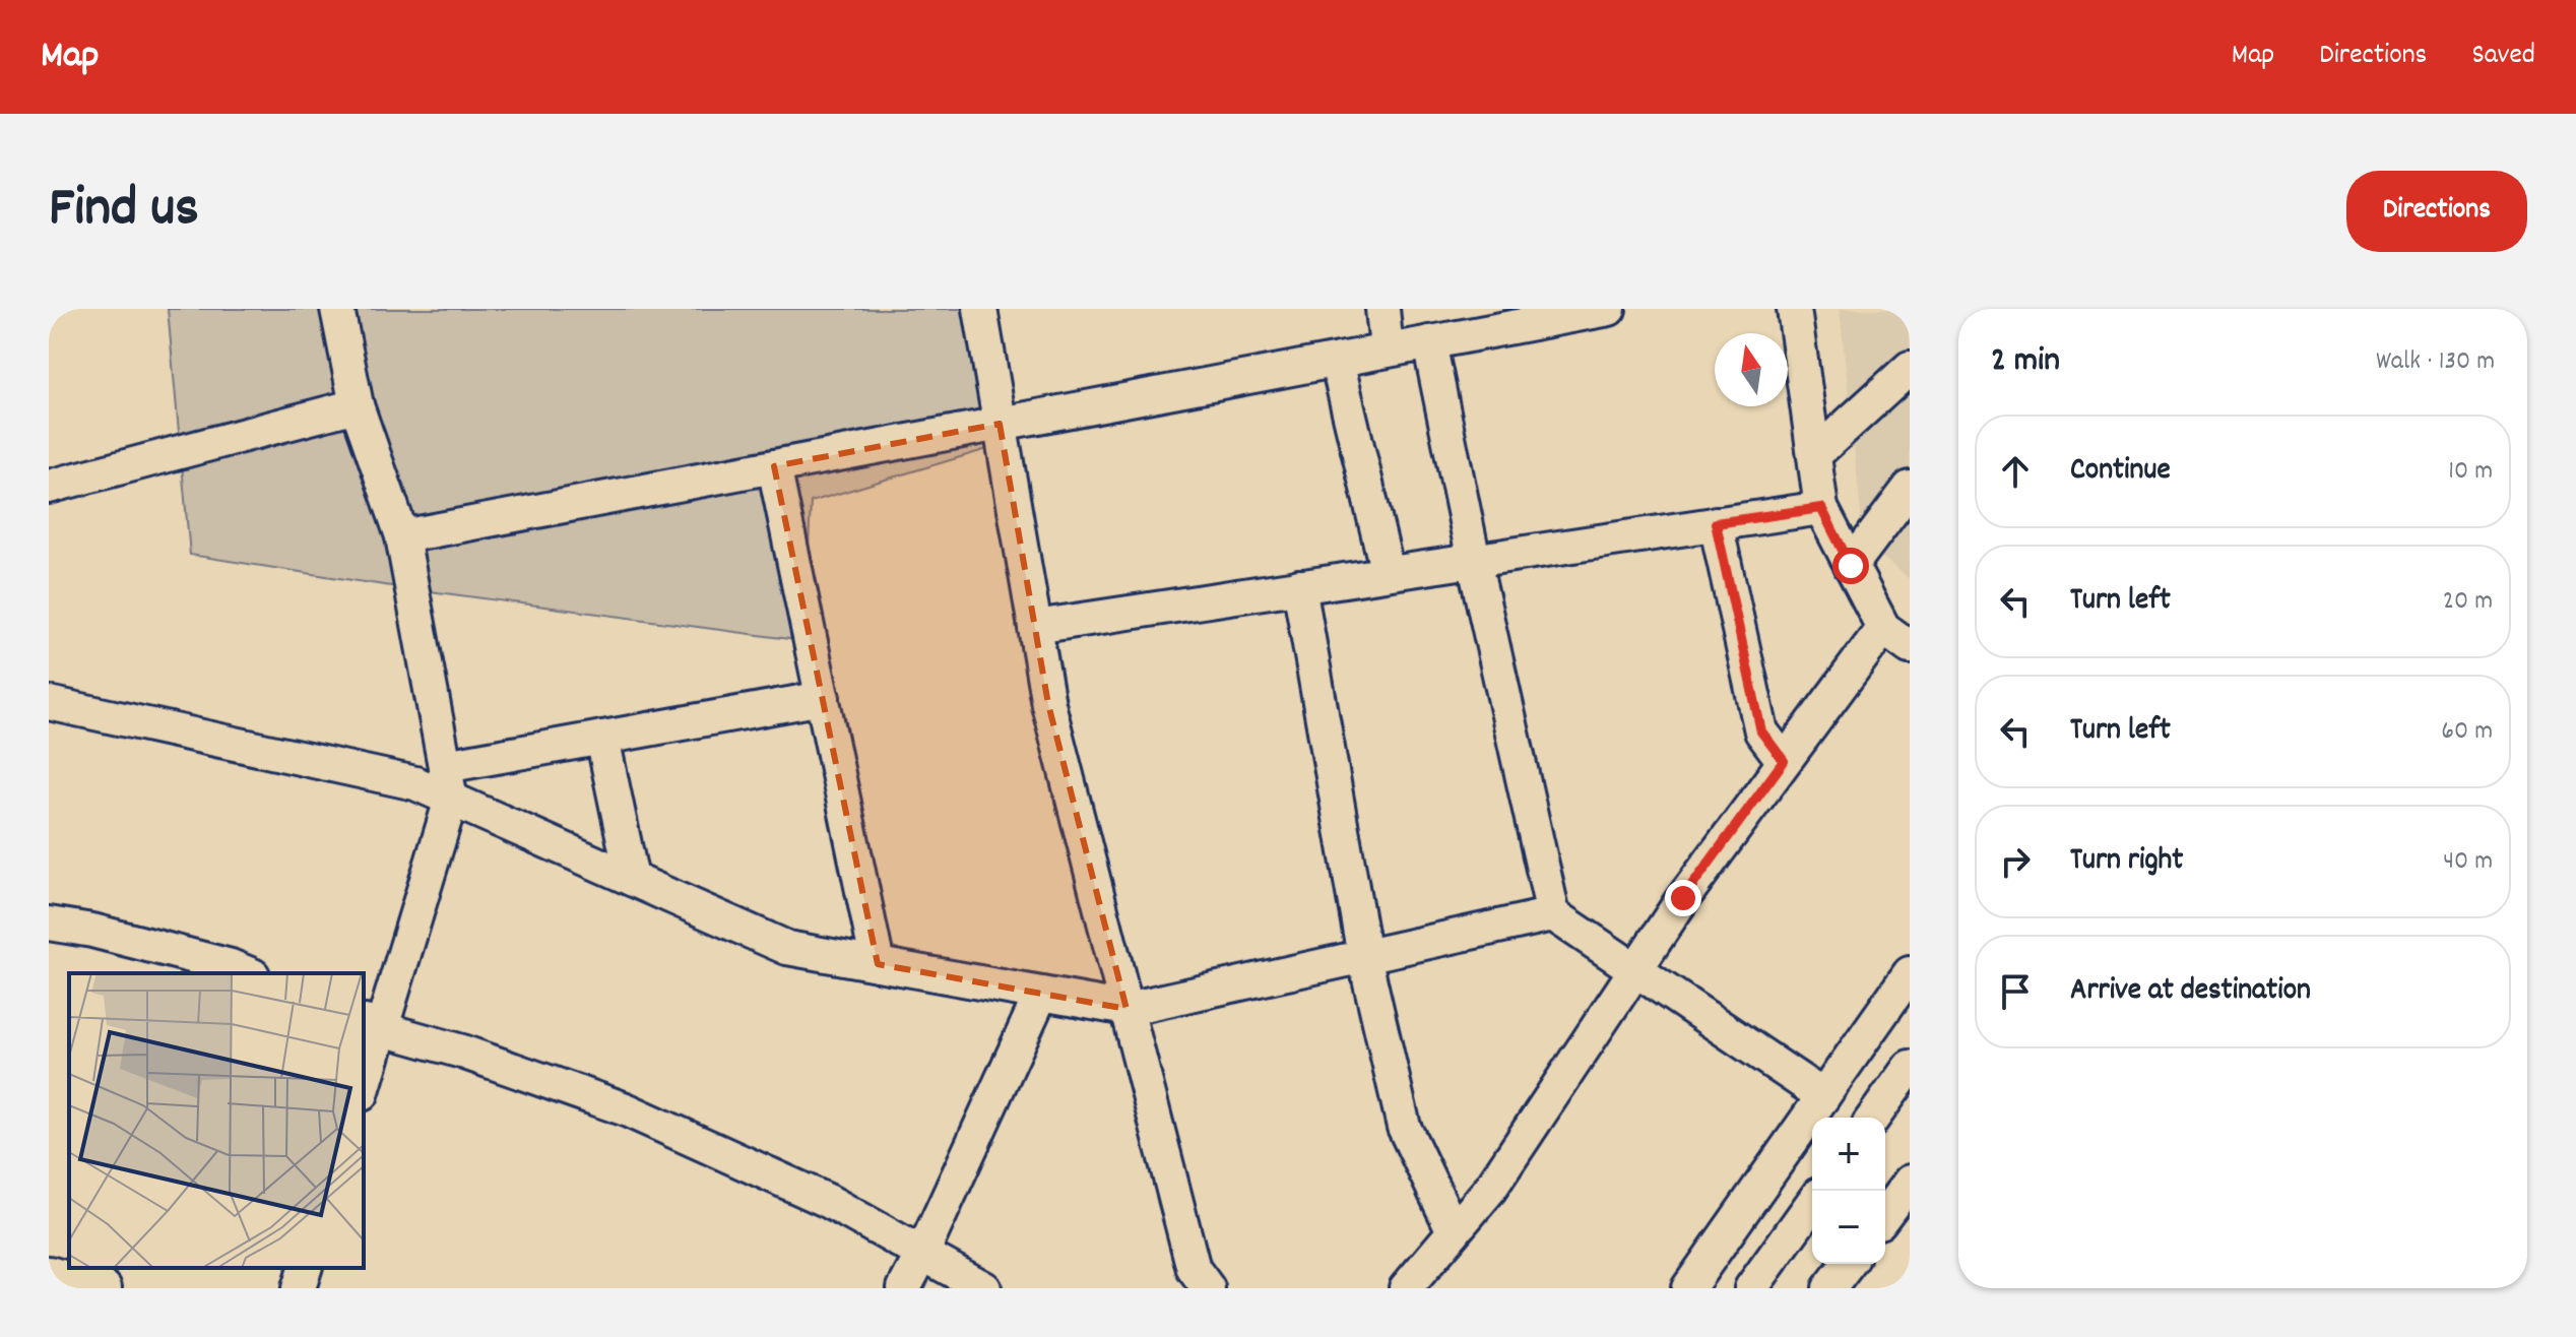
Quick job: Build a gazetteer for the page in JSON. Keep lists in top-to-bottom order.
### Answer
{
  "north": "top",
  "page": {
    "header": "Map",
    "nav": ["Map", "Directions", "Saved"],
    "title": "Find us",
    "buttons": "Directions",
    "heading": ["2 min", "Walk · 130 m"],
    "list": [
      ["Continue", "10 m"],
      ["Turn left", "20 m"],
      ["Turn left", "60 m"],
      ["Turn right", "40 m"],
      "Arrive at destination"
    ],
    "map_buttons": ["+", "−"]
  }
}
